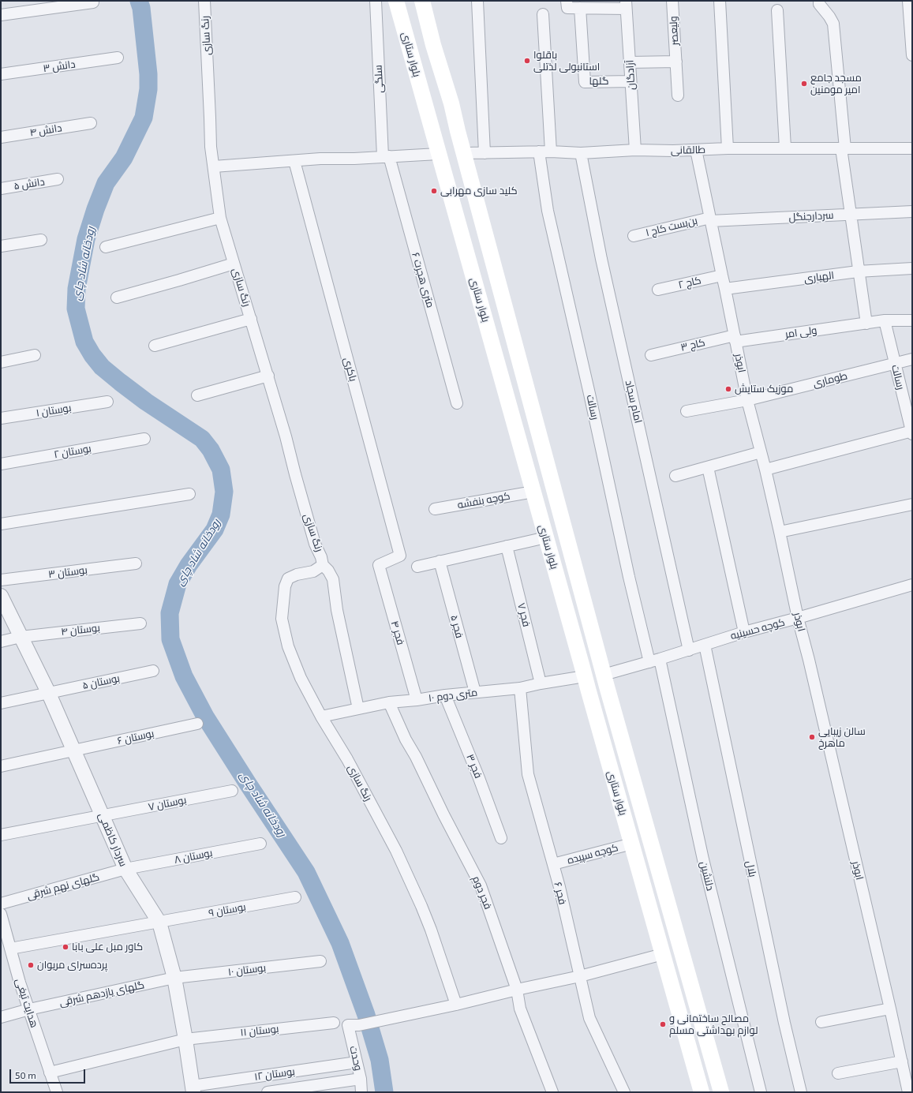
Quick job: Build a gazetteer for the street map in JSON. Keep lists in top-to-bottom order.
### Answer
{
  "streets": {
    "main road": ["بلوار ستاری"],
    "street": [
      "ولیعصر",
      "رنگ سازی",
      "دانش ۳",
      "آزادگان",
      "سلگی",
      "گلها",
      "دانش ۴",
      "طالقانی",
      "دانش ۵",
      "سردارجنگل",
      "بن‌بست کاج ۱",
      "الهیاری",
      "۶ متری هجرت",
      "کاج ۲",
      "ولی امر",
      "کاج ۳",
      "ابوذر",
      "باکری",
      "رسالت",
      "طوماری",
      "امام سجاد",
      "بوستان ۱",
      "بوستان ۲",
      "کوچه بنفشه",
      "بوستان ۳",
      "فجر ۷",
      "فجر ۵",
      "کوچه حسینیه",
      "بوستان ۴",
      "فجر ۴",
      "بوستان ۵",
      "۱۰ متری دوم",
      "بوستان ۶",
      "فجر ۳",
      "بوستان ۷",
      "سردار کاظمی",
      "کوچه سپیده",
      "بوستان ۸",
      "بلال",
      "دلنشین",
      "گلهای نهم شرقی",
      "فجر دوم",
      "فجر ۶",
      "بوستان ۹",
      "بوستان ۱۰",
      "گلهای یازدهم شرقی",
      "هدایت تیغی",
      "بوستان ۱۱",
      "وحدت",
      "بوستان ۱۲"
    ]
  },
  "crossings": [
    ["رنگ سازی", "۱۰ متری دوم"],
    ["رنگ سازی", "وحدت"],
    ["بلوار ستاری", "طالقانی"],
    ["بلوار ستاری", "کوچه بنفشه"],
    ["بلوار ستاری", "کوچه حسینیه"],
    ["بلوار ستاری", "۱۰ متری دوم"],
    ["بلوار ستاری", "کوچه سپیده"],
    ["آزادگان", "گلها"],
    ["آزادگان", "طالقانی"],
    ["سلگی", "۶ متری هجرت"],
    ["طالقانی", "ابوذر"],
    ["طالقانی", "رسالت"],
    ["طالقانی", "امام سجاد"],
    ["سردارجنگل", "بن‌بست کاج ۱"],
    ["سردارجنگل", "ابوذر"],
    ["بن‌بست کاج ۱", "ابوذر"],
    ["الهیاری", "ابوذر"],
    ["کاج ۲", "ابوذر"],
    ["ولی امر", "کاج ۳"],
    ["ولی امر", "ابوذر"],
    ["ولی امر", "رسالت"],
    ["کاج ۳", "ابوذر"],
    ["ابوذر", "طوماری"],
    ["ابوذر", "کوچه حسینیه"],
    ["باکری", "فجر ۴"],
    ["رسالت", "طوماری"],
    ["رسالت", "کوچه حسینیه"],
    ["رسالت", "دلنشین"],
    ["امام سجاد", "کوچه حسینیه"],
    ["فجر ۷", "۱۰ متری دوم"],
    ["فجر ۵", "۱۰ متری دوم"],
    ["کوچه حسینیه", "بلال"],
    ["کوچه حسینیه", "دلنشین"],
    ["بوستان ۴", "سردار کاظمی"],
    ["فجر ۴", "۱۰ متری دوم"],
    ["بوستان ۵", "سردار کاظمی"],
    ["۱۰ متری دوم", "فجر ۳"],
    ["۱۰ متری دوم", "فجر دوم"],
    ["۱۰ متری دوم", "فجر ۶"],
    ["بوستان ۶", "سردار کاظمی"],
    ["بوستان ۷", "سردار کاظمی"],
    ["سردار کاظمی", "بوستان ۸"],
    ["سردار کاظمی", "گلهای نهم شرقی"],
    ["سردار کاظمی", "بوستان ۹"],
    ["سردار کاظمی", "بوستان ۱۰"],
    ["سردار کاظمی", "گلهای یازدهم شرقی"],
    ["سردار کاظمی", "بوستان ۱۱"],
    ["سردار کاظمی", "بوستان ۱۲"],
    ["کوچه سپیده", "فجر ۶"],
    ["بوستان ۸", "گلهای نهم شرقی"],
    ["بوستان ۹", "هدایت تیغی"],
    ["بوستان ۱۰", "گلهای یازدهم شرقی"],
    ["گلهای یازدهم شرقی", "هدایت تیغی"],
    ["هدایت تیغی", "بوستان ۱۱"],
    ["وحدت", "بوستان ۱۲"]
  ],
  "water": ["رودخانه شاد چای"],
  "places": [
    "باقلوا استانبولی لذتلی",
    "مسجد جامع امیر مومنین",
    "کلید سازی مهرابی",
    "موزیک ستایش",
    "سالن زیبایی ماهرخ",
    "کاور مبل علی بابا",
    "پرده‌سرای مریوان",
    "مصالح ساختمانی و لوازم بهداشتی مسلم"
  ],
  "scale_bar": "50 m"
}
